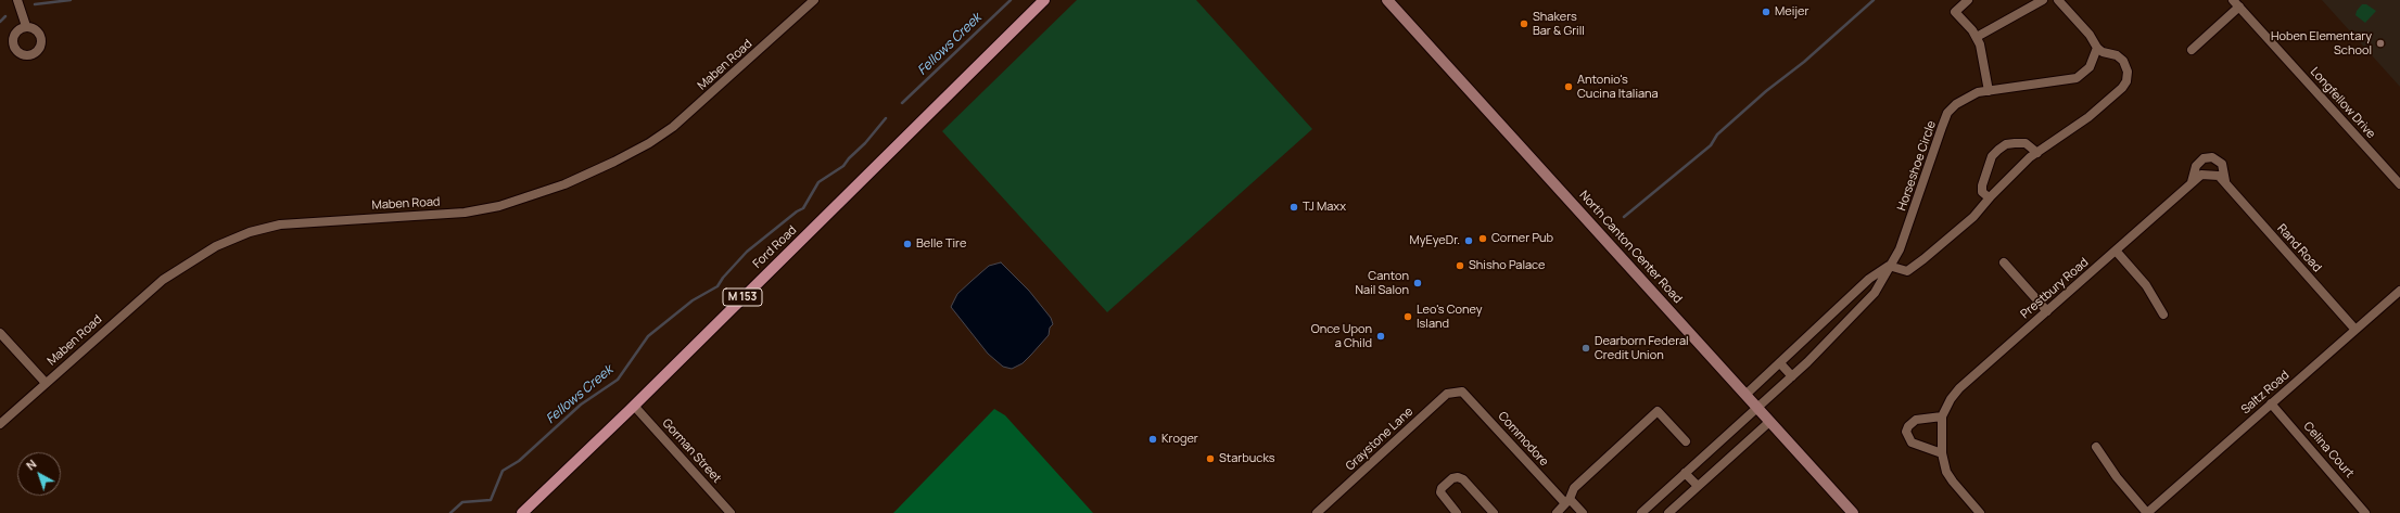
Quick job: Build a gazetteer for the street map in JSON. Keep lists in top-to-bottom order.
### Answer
{
  "streets": {
    "main road": ["Ford Road", "North Canton Center Road", "M 153"],
    "street": [
      "Maben Road",
      "Longfellow Drive",
      "Horseshoe Circle",
      "Rand Road",
      "Prestbury Road",
      "Saltz Road",
      "Graystone Lane",
      "Commodore",
      "Celina Court",
      "Gorman Street"
    ]
  },
  "crossings": [
    ["Horseshoe Circle", "North Canton Center Road"],
    ["Ford Road", "Gorman Street"],
    ["Rand Road", "Prestbury Road"],
    ["Rand Road", "Saltz Road"],
    ["Saltz Road", "Celina Court"],
    ["Graystone Lane", "Commodore"]
  ],
  "water": ["Fellows Creek"],
  "places": [
    "Meijer",
    "Shakers Bar & Grill",
    "Hoben Elementary School",
    "Antonio's Cucina Italiana",
    "TJ Maxx",
    "Corner Pub",
    "MyEyeDr.",
    "Belle Tire",
    "Shisho Palace",
    "Canton Nail Salon",
    "Leo's Coney Island",
    "Once Upon a Child",
    "Dearborn Federal Credit Union",
    "Kroger",
    "Starbucks"
  ],
  "north": "top left"
}
